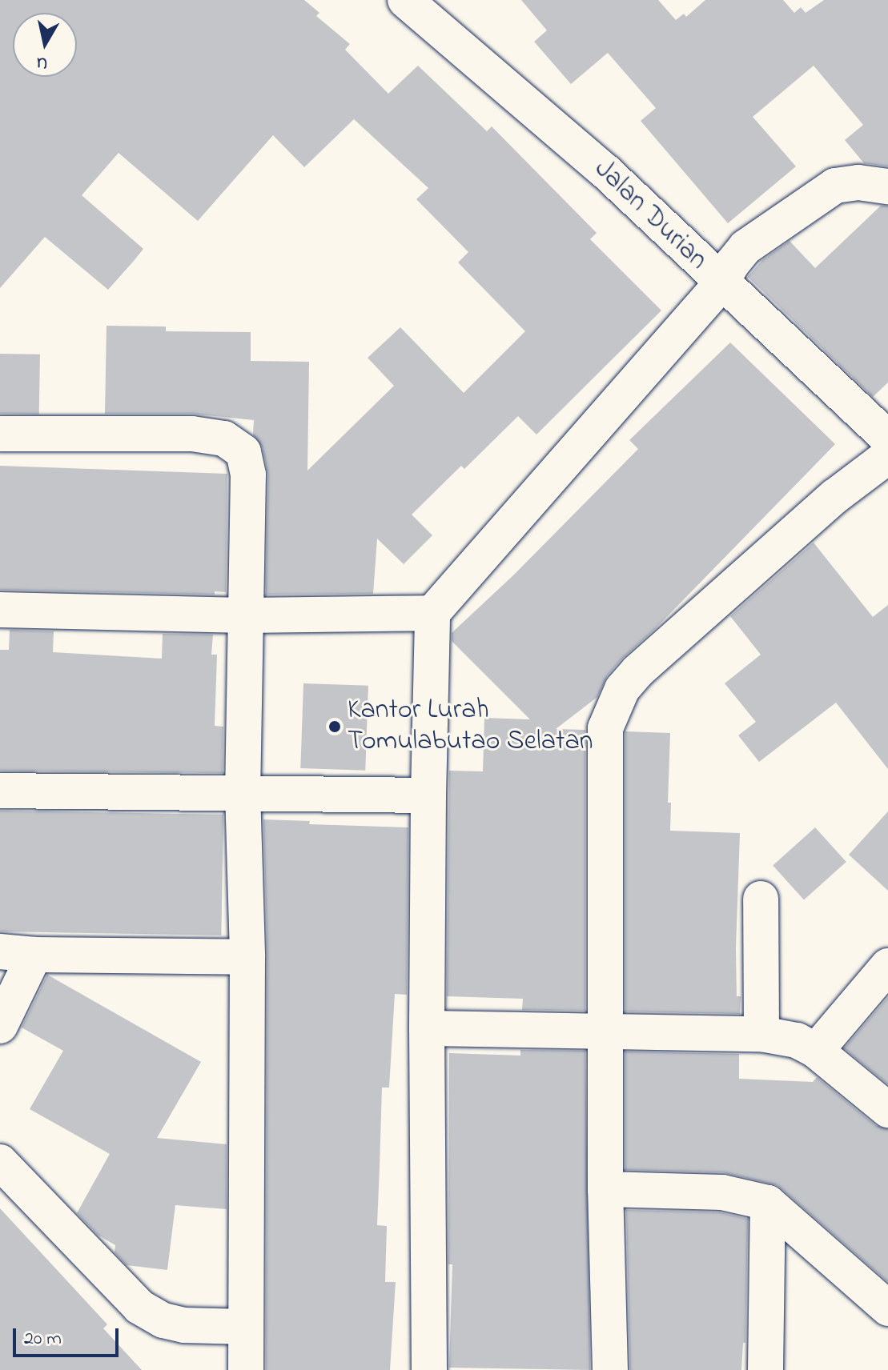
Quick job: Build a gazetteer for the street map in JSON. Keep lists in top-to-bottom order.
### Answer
{
  "streets": {
    "street": ["Jalan Durian"]
  },
  "places": ["Kantor Lurah Tomulabutao Selatan"],
  "scale_bar": "20 m",
  "north": "bottom"
}
